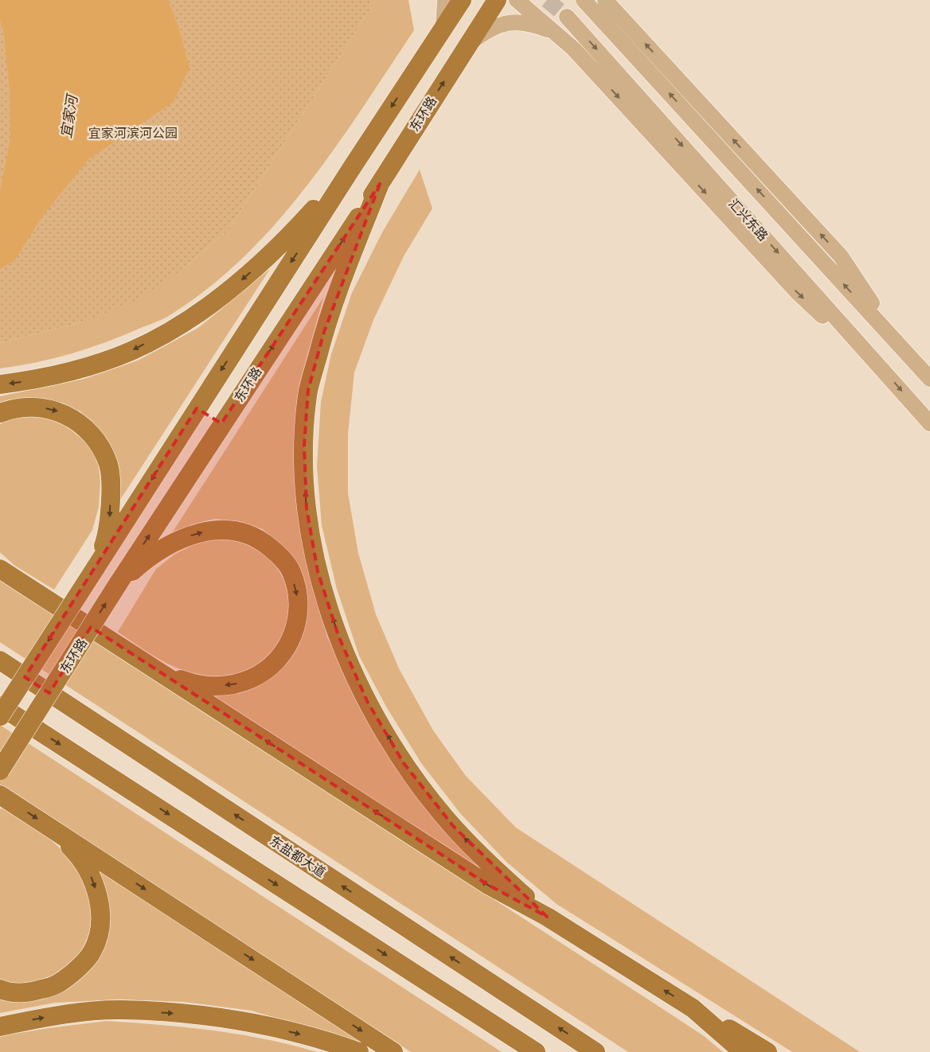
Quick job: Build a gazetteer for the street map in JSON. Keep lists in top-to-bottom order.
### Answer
{
  "streets": {
    "highway": ["东环路", "东盐都大道"],
    "main road": ["汇兴东路"]
  },
  "water": ["宜家河"],
  "parks": ["宜家河滨河公园"]
}
